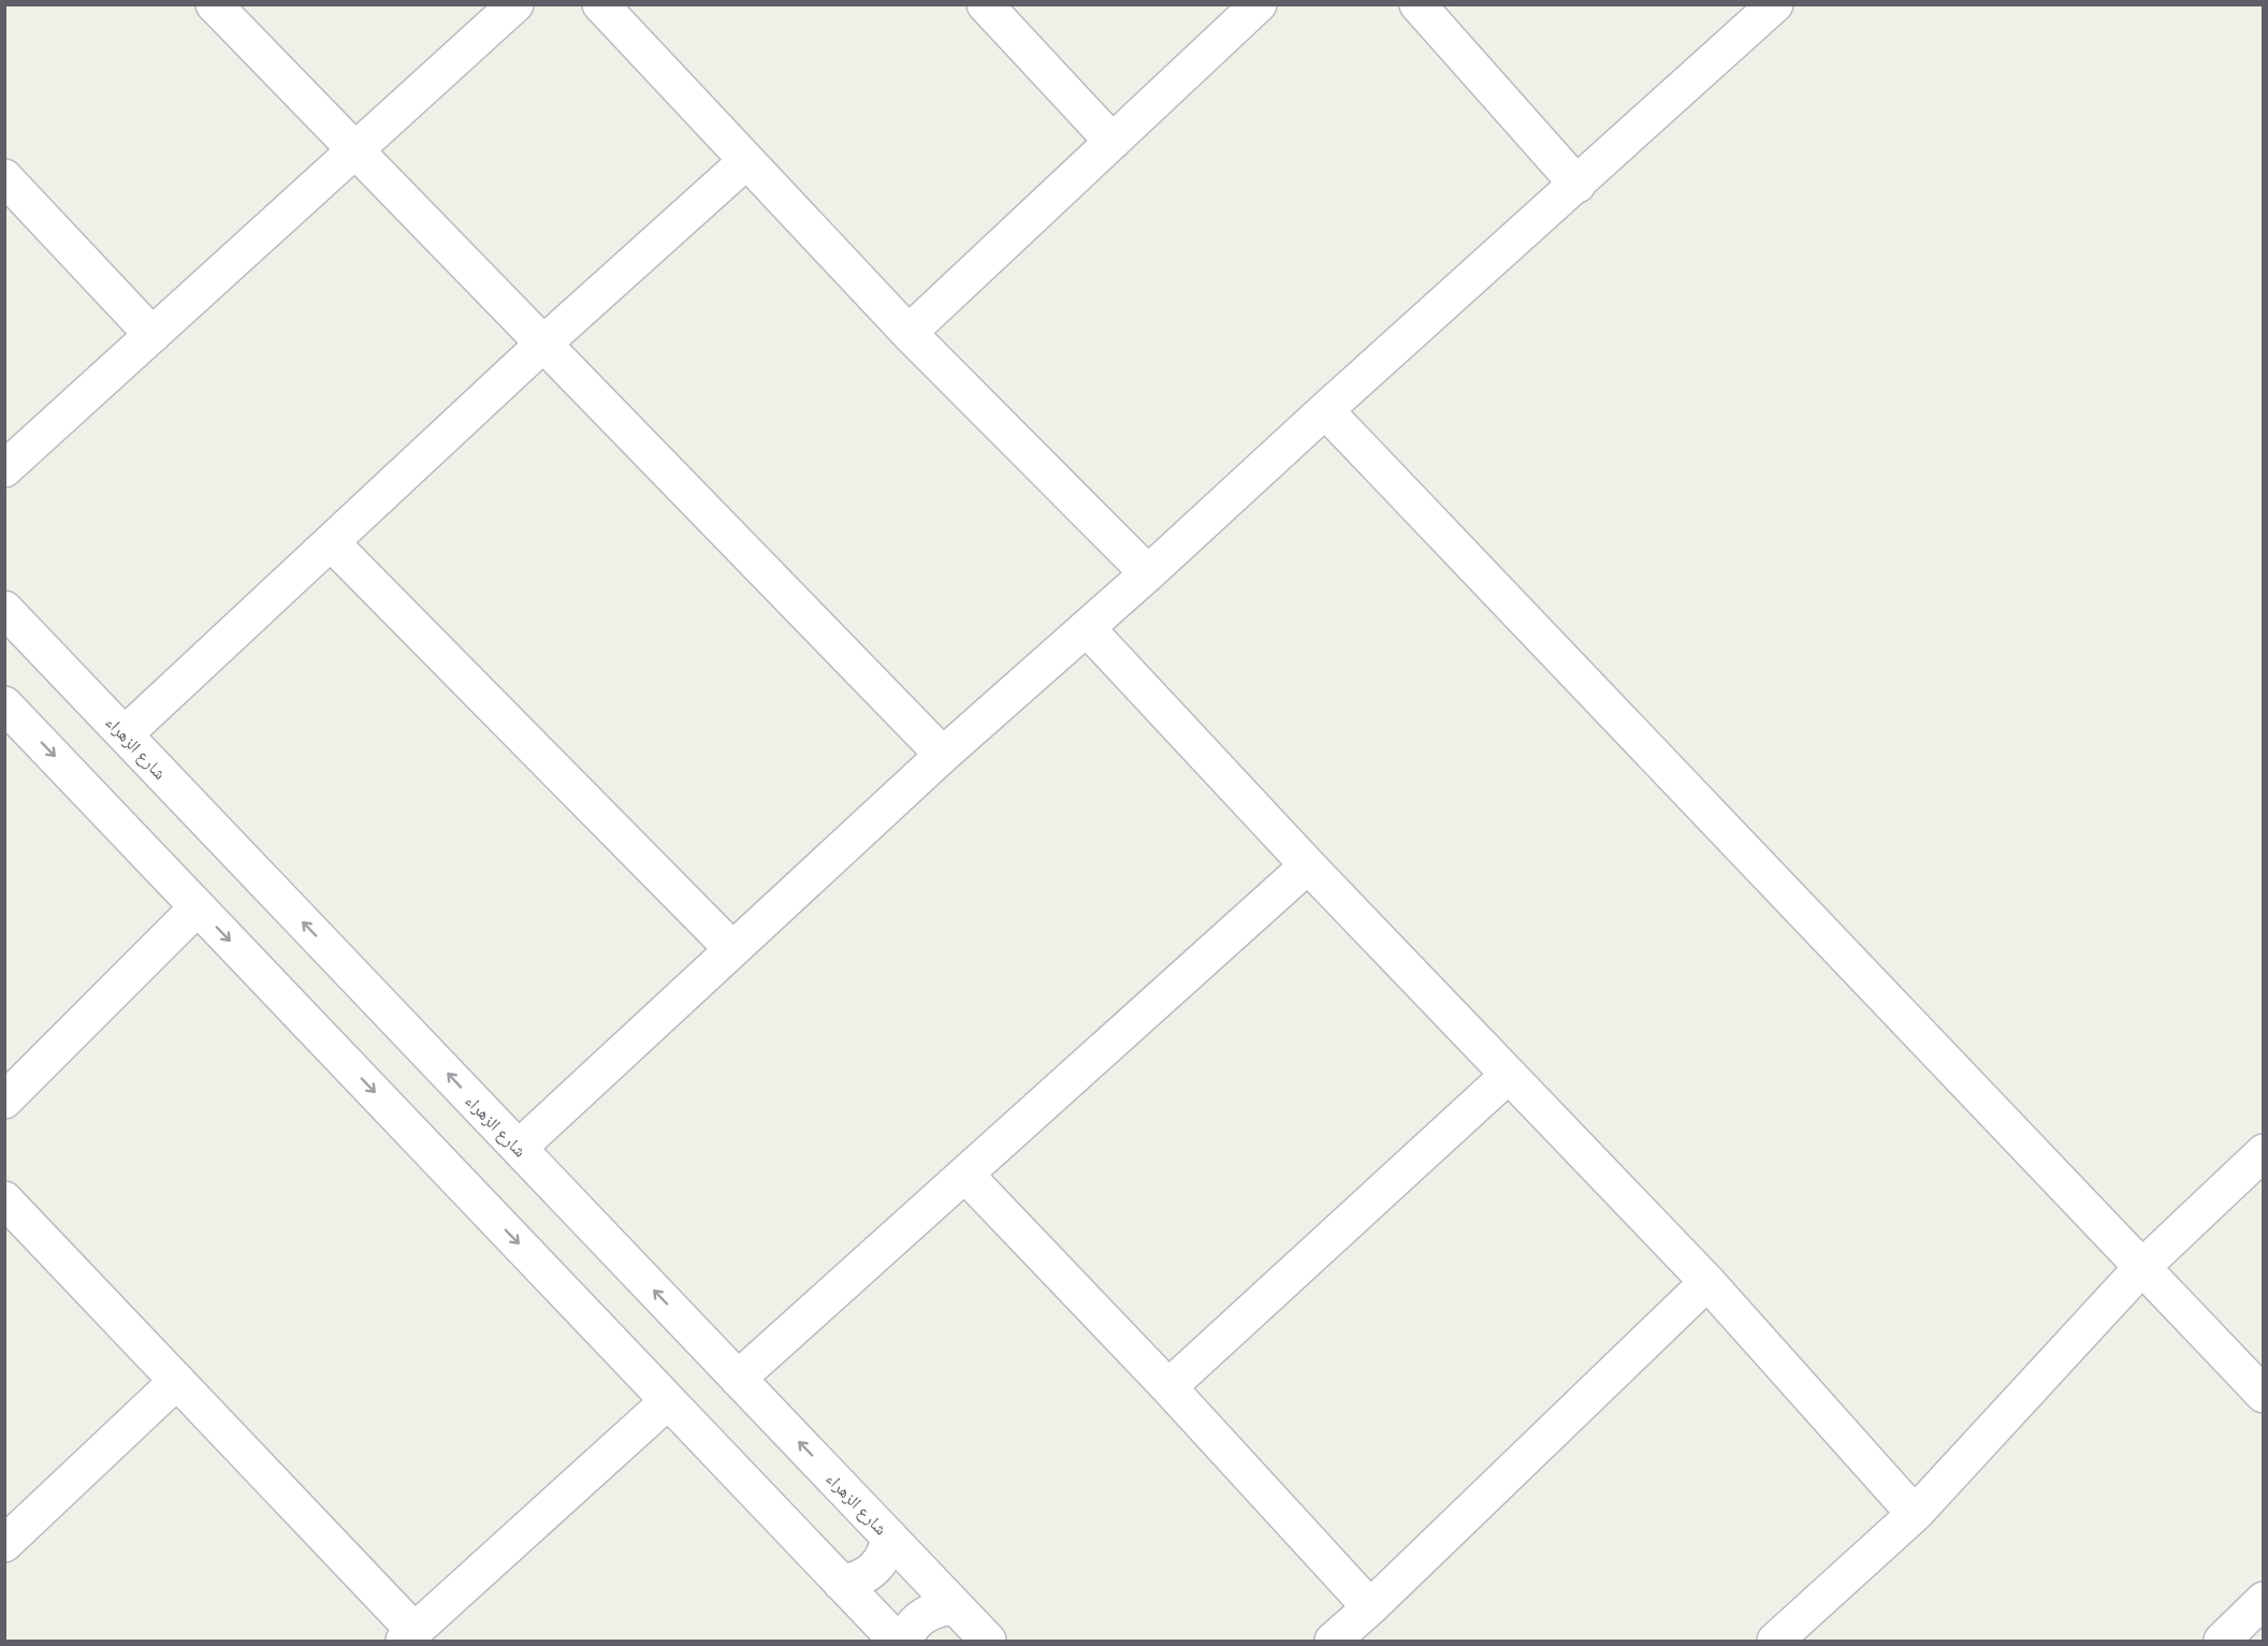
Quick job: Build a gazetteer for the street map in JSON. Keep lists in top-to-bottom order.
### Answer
{
  "streets": {
    "street": ["شارع الزهراء"]
  }
}
